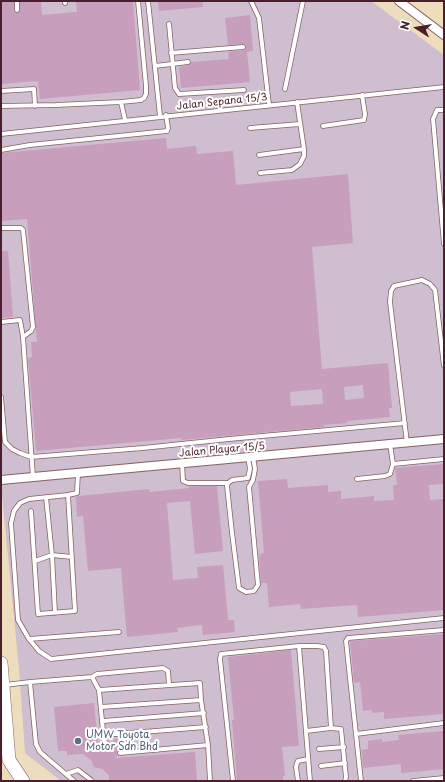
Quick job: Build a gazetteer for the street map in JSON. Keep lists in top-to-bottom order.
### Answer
{
  "streets": {
    "street": ["Jalan Playar 15/5"],
    "lane": ["Jalan Sepana 15/3"]
  },
  "places": ["UMW Toyota Motor Sdn Bhd"],
  "north": "left"
}
